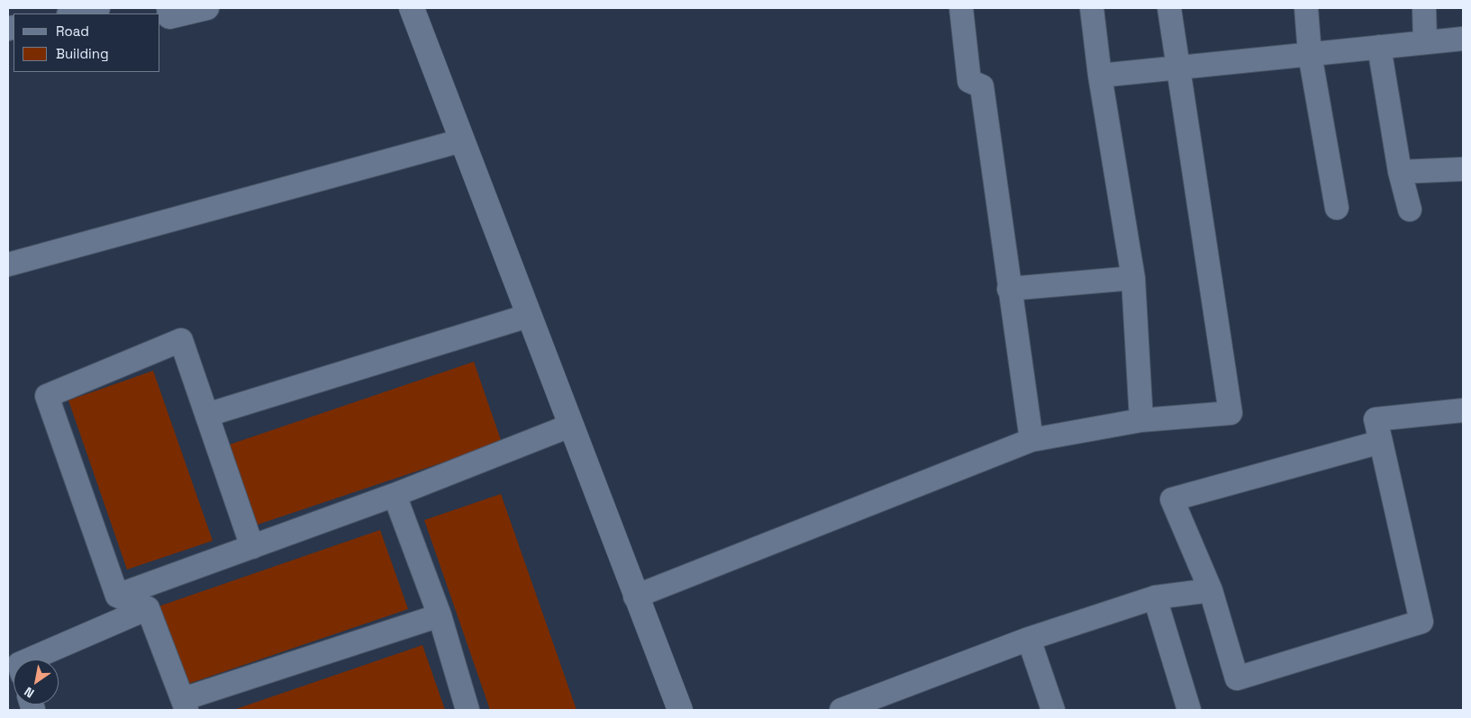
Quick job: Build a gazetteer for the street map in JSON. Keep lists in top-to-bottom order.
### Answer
{
  "legend": ["Road", "Building"],
  "north": "bottom left"
}
